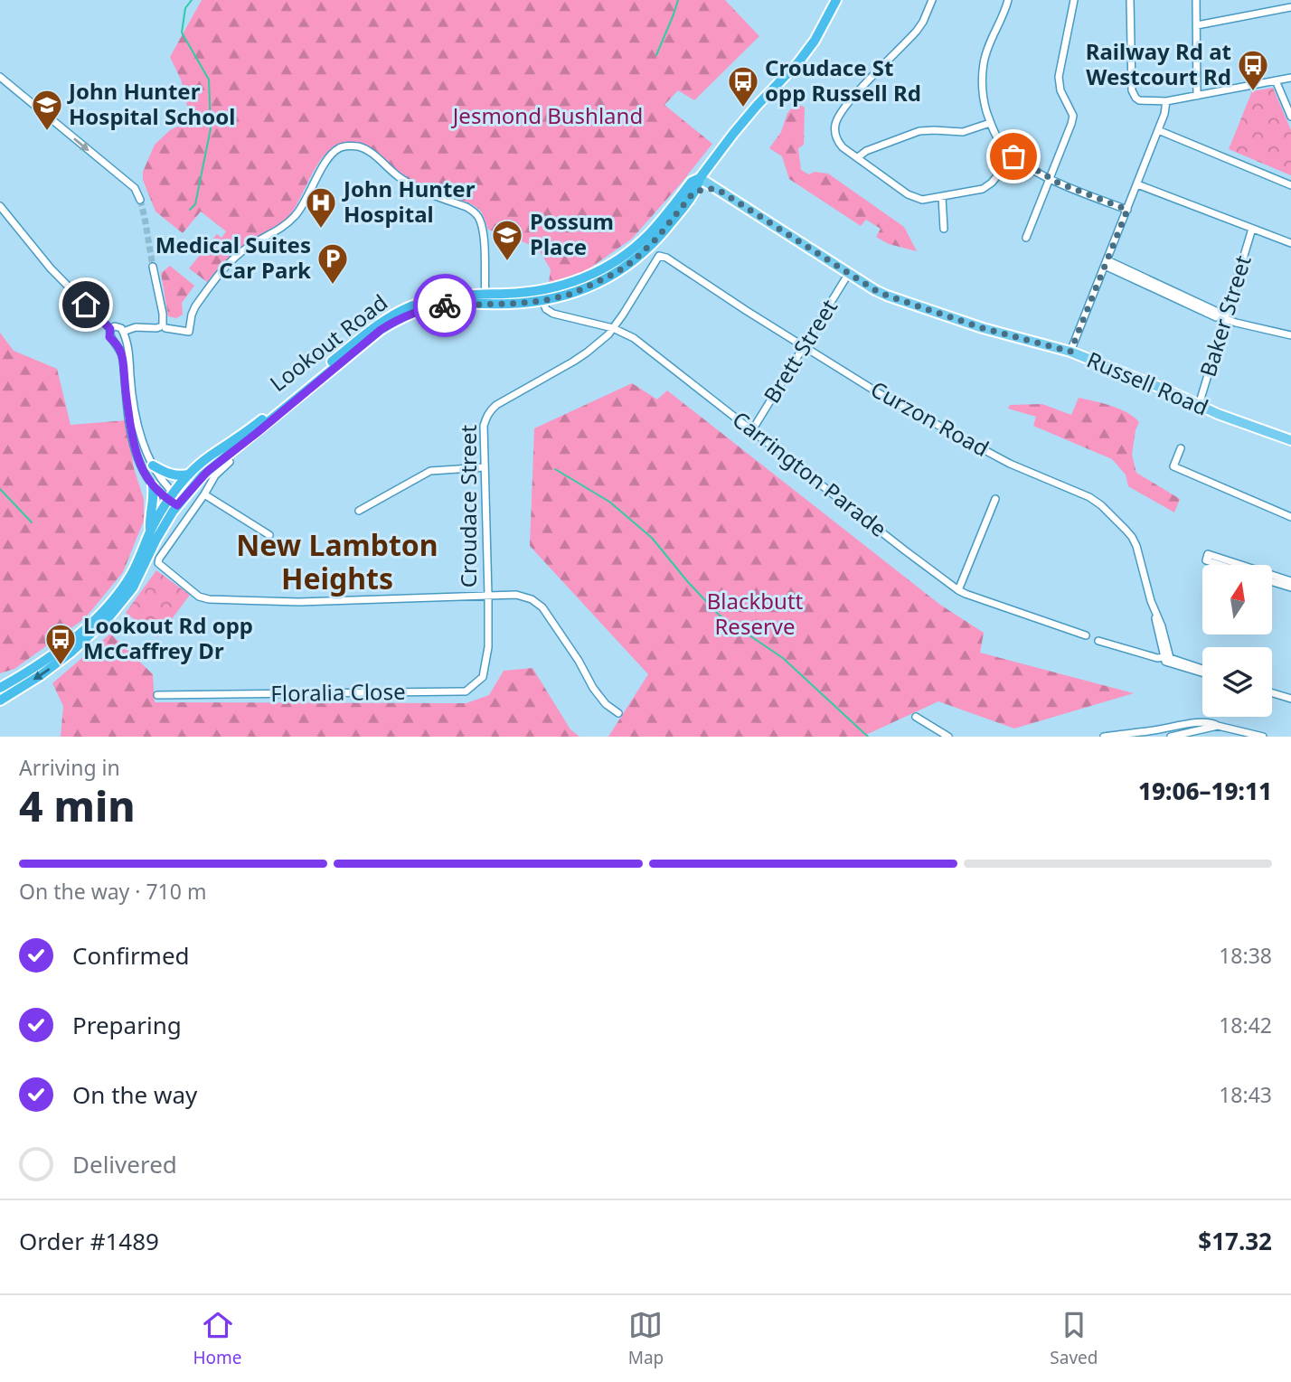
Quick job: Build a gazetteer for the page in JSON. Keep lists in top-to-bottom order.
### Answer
{
  "streets": {
    "highway": ["Lookout Road"],
    "main road": ["Russell Road"],
    "street": [
      "Baker Street",
      "Brett Street",
      "Curzon Road",
      "Carrington Parade",
      "Croudace Street",
      "Floralia Close"
    ]
  },
  "crossings": [
    ["Baker Street", "Russell Road"],
    ["Lookout Road", "Russell Road"],
    ["Lookout Road", "Carrington Parade"],
    ["Brett Street", "Russell Road"],
    ["Brett Street", "Curzon Road"],
    ["Brett Street", "Carrington Parade"],
    ["Curzon Road", "Croudace Street"],
    ["Carrington Parade", "Croudace Street"],
    ["Croudace Street", "Floralia Close"]
  ],
  "districts": ["New Lambton Heights"],
  "parks": ["Jesmond Bushland", "Blackbutt Reserve"],
  "places": {
    "bus stop": ["Railway Rd at Westcourt Rd", "Croudace St opp Russell Rd", "Lookout Rd opp McCaffrey Dr"],
    "school or university": ["John Hunter Hospital School", "Possum Place"],
    "hospital": ["John Hunter Hospital"],
    "parking": ["Medical Suites Car Park"]
  },
  "north": "top",
  "page": {
    "heading": ["4 min", "Arriving in", "19:06–19:11"],
    "panel": ["Order #1489", "$17.32"],
    "bar": "On the way · 710 m",
    "list": [
      ["Confirmed", "18:38"],
      ["Preparing", "18:42"],
      ["On the way", "18:43"],
      "Delivered"
    ],
    "tabs": ["Home", "Map", "Saved"]
  }
}
